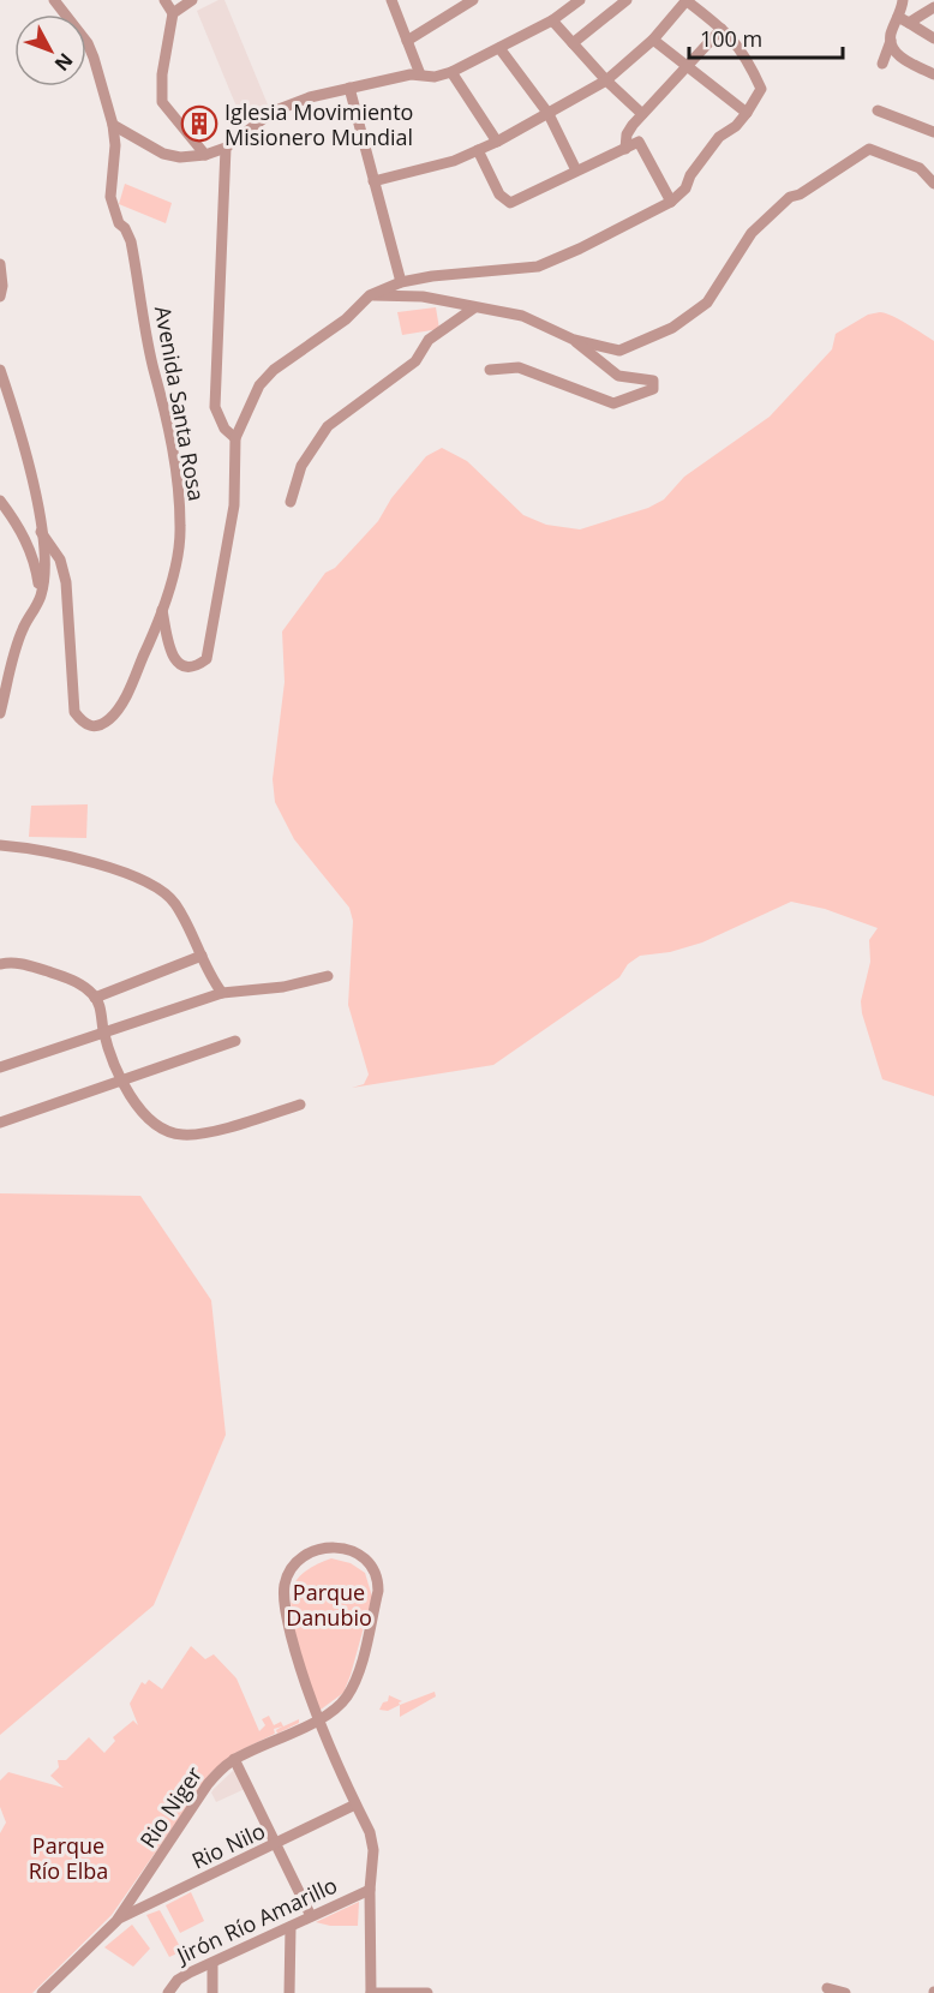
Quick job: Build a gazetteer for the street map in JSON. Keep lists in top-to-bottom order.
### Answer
{
  "streets": {
    "street": [
      "Avenida Santa Rosa",
      "Rio Niger",
      "Rio Nilo",
      "Jirón Río Amarillo"
    ]
  },
  "crossings": [
    ["Rio Niger", "Rio Nilo"]
  ],
  "parks": ["Parque Danubio", "Parque Río Elba"],
  "places": {
    "building": ["Iglesia Movimiento Misionero Mundial"]
  },
  "scale_bar": "100 m",
  "north": "bottom right"
}
